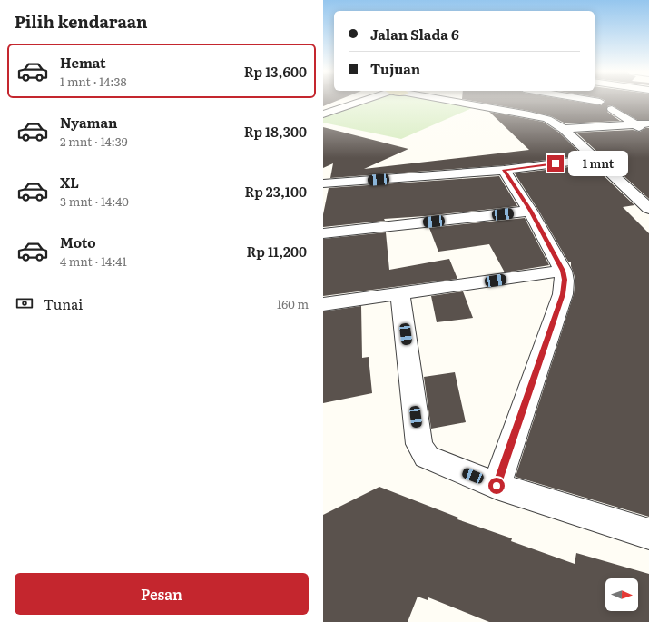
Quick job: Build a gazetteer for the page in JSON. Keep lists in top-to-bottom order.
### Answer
{
  "north": "right",
  "page": {
    "heading": "Pilih kendaraan",
    "banner": ["Jalan Slada 6", "Tujuan"],
    "list": [
      {
        "name": "Hemat",
        "note": "1 mnt · 14:38",
        "value": "Rp 13,600"
      },
      {
        "name": "Nyaman",
        "note": "2 mnt · 14:39",
        "value": "Rp 18,300"
      },
      {
        "name": "XL",
        "note": "3 mnt · 14:40",
        "value": "Rp 23,100"
      },
      {
        "name": "Moto",
        "note": "4 mnt · 14:41",
        "value": "Rp 11,200"
      }
    ],
    "bubble": "1 mnt",
    "pay": ["Tunai", "160 m"],
    "buttons": "Pesan"
  }
}
